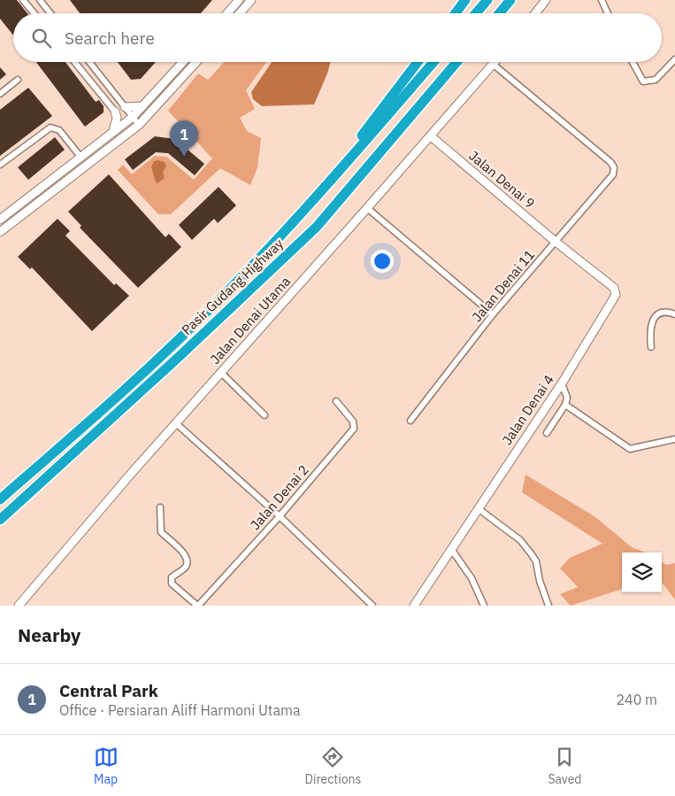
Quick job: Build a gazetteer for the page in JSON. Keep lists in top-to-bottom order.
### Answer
{
  "streets": {
    "highway": ["Pasir Gudang Highway"],
    "street": [
      "Jalan Denai 9",
      "Jalan Denai 11",
      "Jalan Denai Utama",
      "Jalan Denai 4",
      "Jalan Denai 2"
    ]
  },
  "crossings": [
    ["Jalan Denai 9", "Jalan Denai 11"],
    ["Jalan Denai 9", "Jalan Denai Utama"],
    ["Jalan Denai 9", "Jalan Denai 4"],
    ["Jalan Denai 11", "Jalan Denai Utama"],
    ["Jalan Denai 11", "Jalan Denai 4"]
  ],
  "page": {
    "search": "Search here",
    "pins": "1",
    "heading": "Nearby",
    "list": [
      {
        "mark": "1",
        "name": "Central Park",
        "note": "Office · Persiaran Aliff Harmoni Utama",
        "value": "240 m"
      }
    ],
    "nav": ["Map", "Directions", "Saved"]
  }
}
